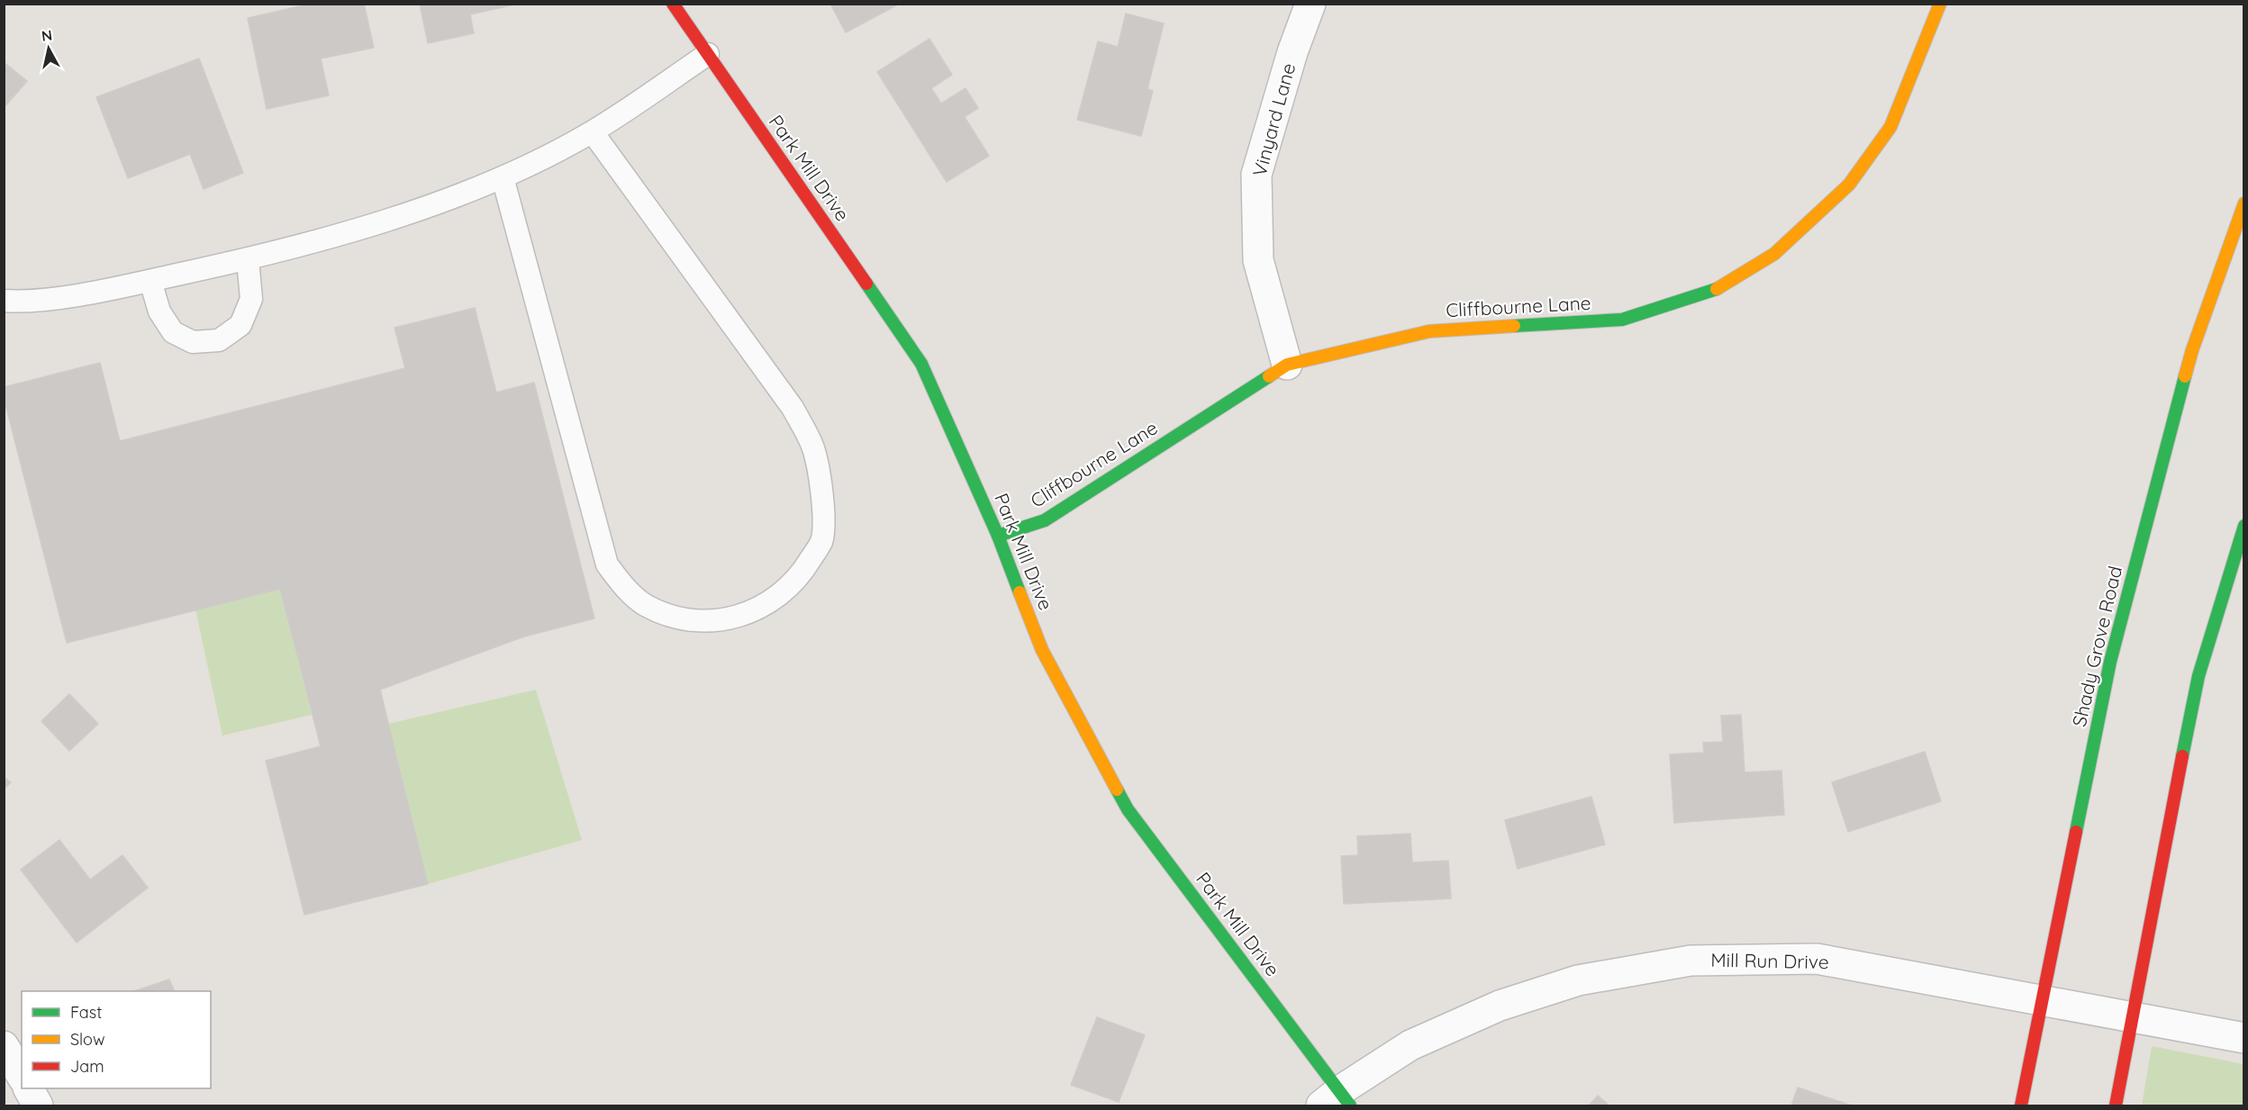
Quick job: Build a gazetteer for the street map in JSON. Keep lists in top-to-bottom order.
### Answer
{
  "streets": {
    "street": [
      "Vinyard Lane",
      "Park Mill Drive",
      "Cliffbourne Lane",
      "Shady Grove Road",
      "Mill Run Drive"
    ]
  },
  "crossings": [
    ["Vinyard Lane", "Cliffbourne Lane"],
    ["Park Mill Drive", "Cliffbourne Lane"],
    ["Park Mill Drive", "Mill Run Drive"],
    ["Shady Grove Road", "Mill Run Drive"]
  ],
  "legend": ["Fast", "Slow", "Jam"],
  "north": "top"
}
